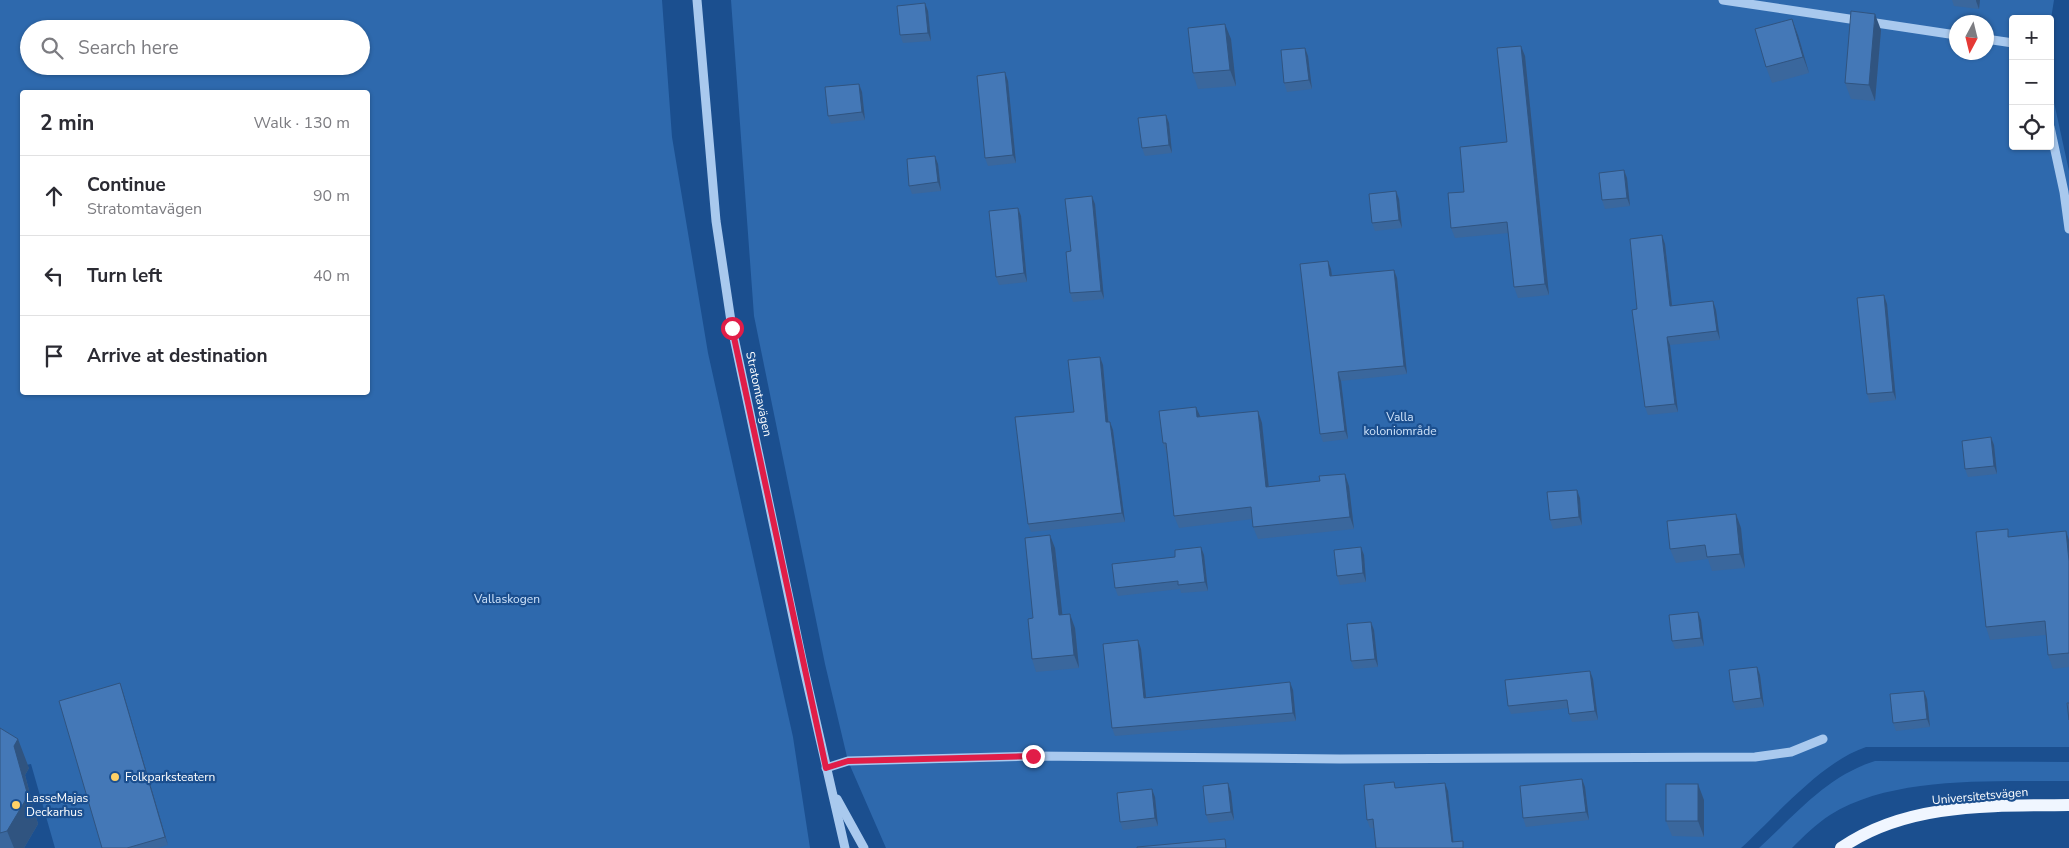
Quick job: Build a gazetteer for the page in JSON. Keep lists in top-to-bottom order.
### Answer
{
  "streets": {
    "main road": ["Universitetsvägen"],
    "street": ["Stratomtavägen"]
  },
  "parks": ["Valla koloniområde", "Vallaskogen"],
  "places": ["Folkparksteatern", "LasseMajas Deckarhus"],
  "north": "bottom",
  "page": {
    "map_buttons": ["+", "−"],
    "search": "Search here",
    "heading": ["2 min", "Walk · 130 m"],
    "list": [
      ["Continue", "Stratomtavägen", "90 m"],
      ["Turn left", "40 m"],
      "Arrive at destination"
    ]
  }
}
